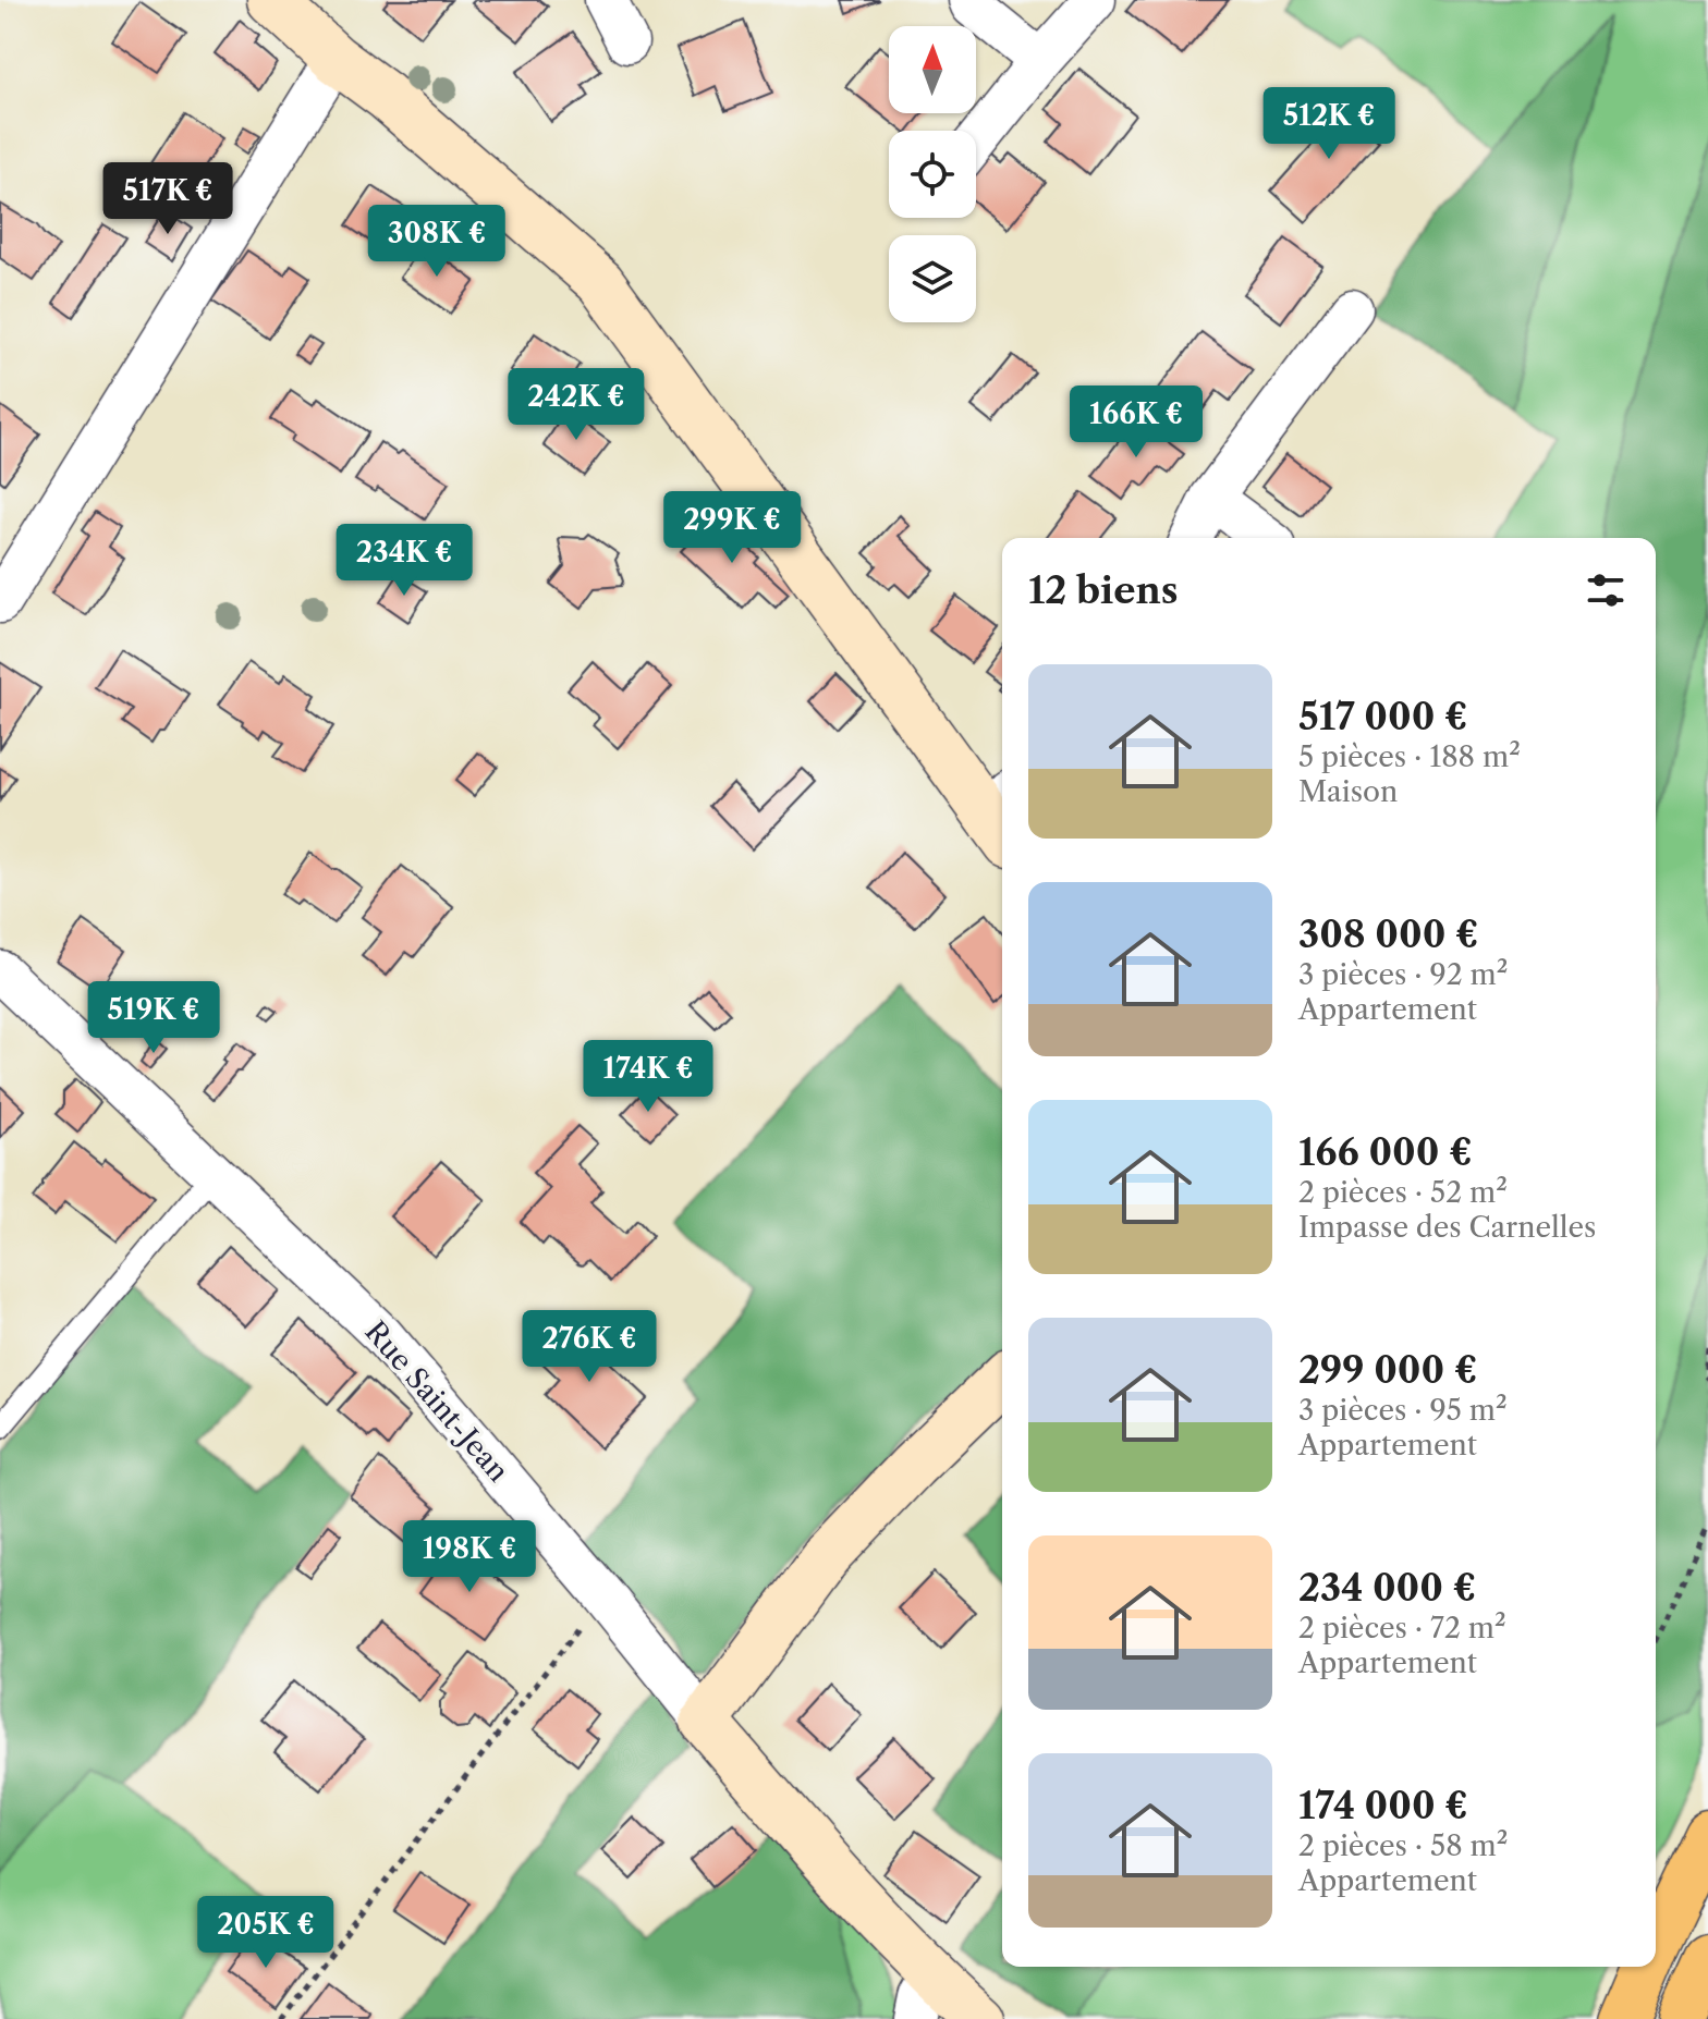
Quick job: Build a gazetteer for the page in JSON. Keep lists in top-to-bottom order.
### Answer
{
  "streets": {
    "street": ["Rue Saint-Jean"]
  },
  "north": "top",
  "page": {
    "price": [
      "512K €",
      "517K €",
      "308K €",
      "242K €",
      "166K €",
      "299K €",
      "234K €",
      "519K €",
      "174K €",
      "276K €",
      "198K €",
      "205K €"
    ],
    "heading": "12 biens",
    "list": [
      {
        "name": "517 000 €",
        "note": "5 pièces · 188 m² · Maison"
      },
      {
        "name": "308 000 €",
        "note": "3 pièces · 92 m² · Appartement"
      },
      {
        "name": "166 000 €",
        "note": "2 pièces · 52 m² · Impasse des Carnelles"
      },
      {
        "name": "299 000 €",
        "note": "3 pièces · 95 m² · Appartement"
      },
      {
        "name": "234 000 €",
        "note": "2 pièces · 72 m² · Appartement"
      },
      {
        "name": "174 000 €",
        "note": "2 pièces · 58 m² · Appartement"
      }
    ]
  }
}
